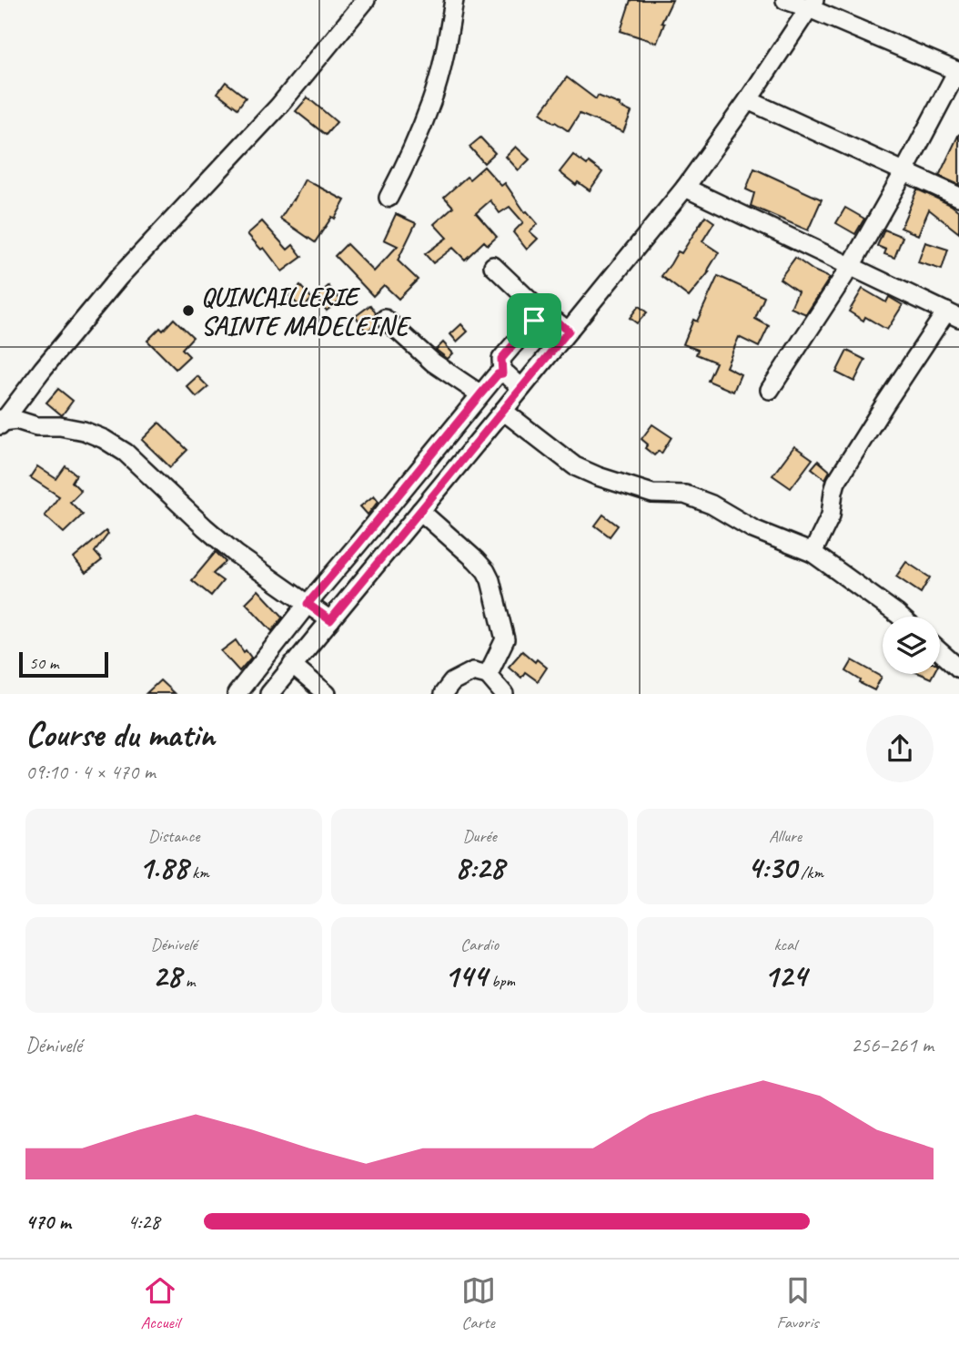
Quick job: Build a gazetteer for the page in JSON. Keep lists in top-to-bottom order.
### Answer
{
  "places": ["QUINCAILLERIE SAINTE MADELEINE"],
  "scale_bar": "50 m",
  "page": {
    "scale": "50 m",
    "heading": ["Course du matin", "09:10 · 4 × 470 m"],
    "stats": [
      ["Distance", "1.88 km"],
      ["Durée", "8:28"],
      ["Allure", "4:30 /km"],
      ["Dénivelé", "28 m"],
      ["Cardio", "144 bpm"],
      ["kcal", "124"]
    ],
    "chart": ["Dénivelé", "256–261 m"],
    "list": [
      {
        "name": "470 m",
        "note": "4:28"
      }
    ],
    "tabs": ["Accueil", "Carte", "Favoris"]
  }
}
